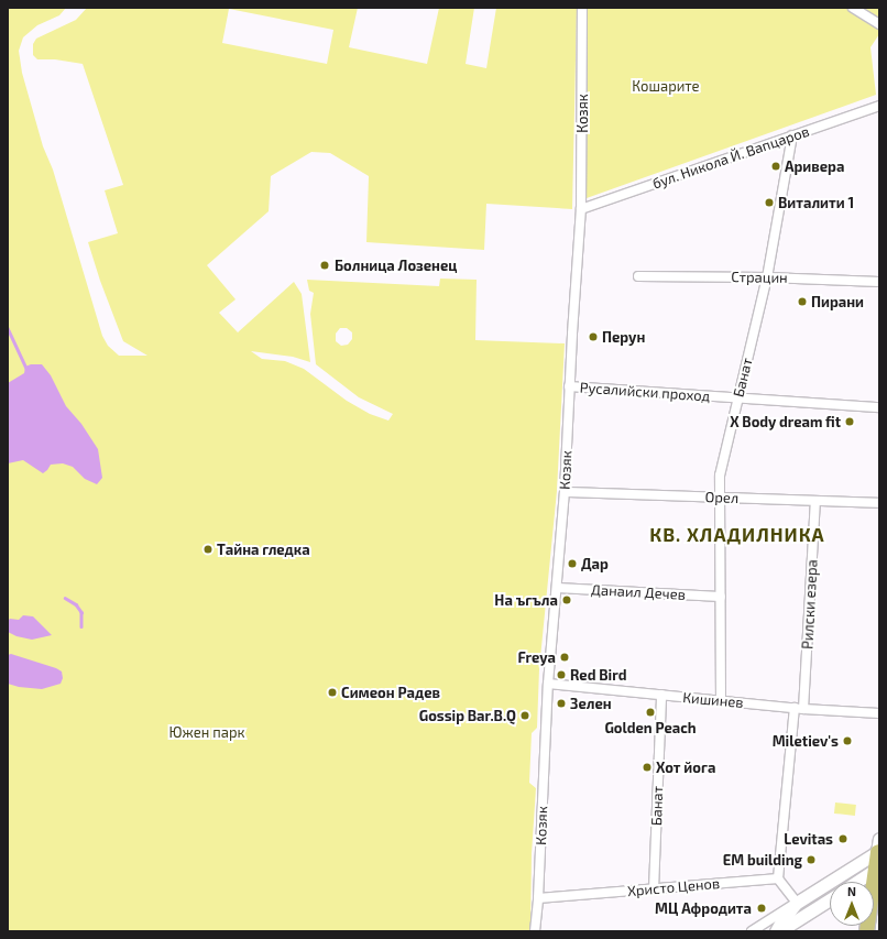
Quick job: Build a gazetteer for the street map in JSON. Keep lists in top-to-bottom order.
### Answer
{
  "streets": {
    "street": [
      "Козяк",
      "бул. Никола Й. Вапцаров",
      "Страцин",
      "Банат",
      "Русалийски проход",
      "Орел",
      "Данаил Дечев",
      "Рилски езера",
      "Кишинев",
      "Христо Ценов"
    ]
  },
  "crossings": [
    ["Козяк", "бул. Никола Й. Вапцаров"],
    ["Козяк", "Русалийски проход"],
    ["Козяк", "Орел"],
    ["Козяк", "Данаил Дечев"],
    ["Козяк", "Кишинев"],
    ["Козяк", "Христо Ценов"],
    ["бул. Никола Й. Вапцаров", "Банат"],
    ["Страцин", "Банат"],
    ["Банат", "Русалийски проход"],
    ["Банат", "Орел"],
    ["Банат", "Данаил Дечев"],
    ["Банат", "Кишинев"],
    ["Банат", "Христо Ценов"],
    ["Орел", "Рилски езера"],
    ["Рилски езера", "Кишинев"],
    ["Рилски езера", "Христо Ценов"]
  ],
  "districts": ["КВ. ХЛАДИЛНИКА"],
  "parks": ["Кошарите", "Южен парк"],
  "places": [
    "Аривера",
    "Виталити 1",
    "Болница Лозенец",
    "Пирани",
    "Перун",
    "X Body dream fit",
    "Тайна гледка",
    "Дар",
    "На ъгъла",
    "Freya",
    "Red Bird",
    "Симеон Радев",
    "Зелен",
    "Golden Peach",
    "Gossip Bar.B.Q",
    "Miletiev's",
    "Хот йога",
    "Levitas",
    "EM building",
    "МЦ Афродита"
  ],
  "north": "top"
}
